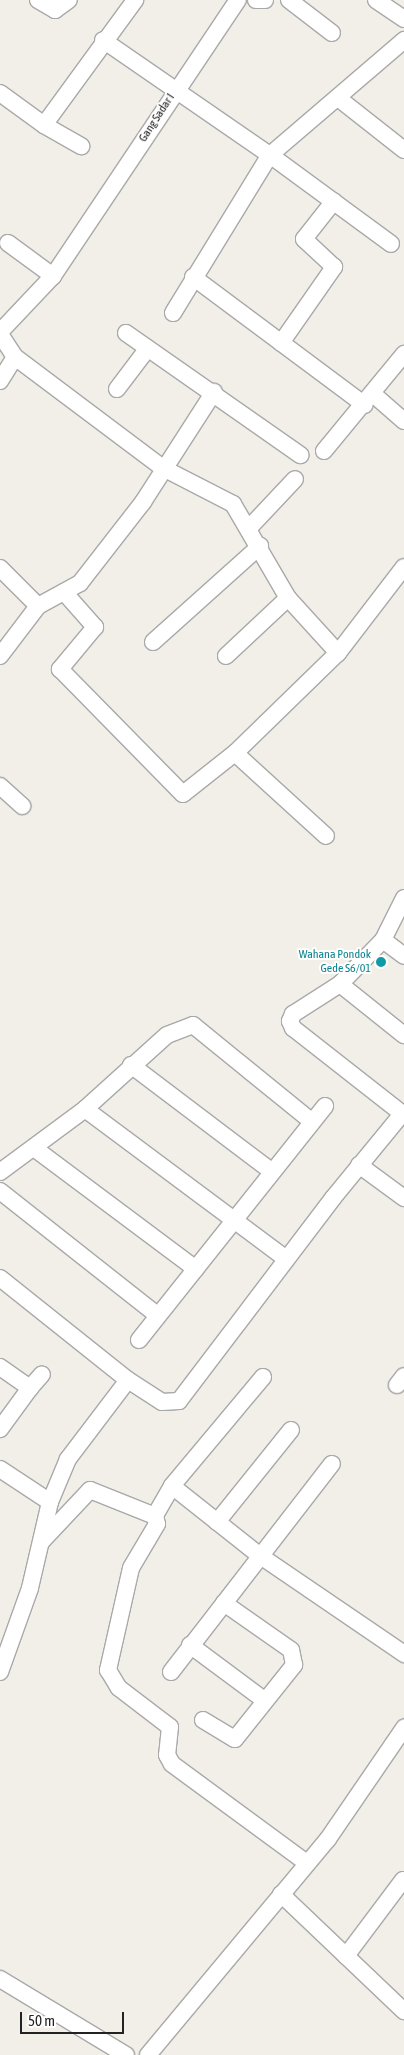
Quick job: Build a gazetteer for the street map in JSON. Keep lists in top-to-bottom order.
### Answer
{
  "streets": {
    "street": ["Gang Sadar I"]
  },
  "places": ["Wahana Pondok Gede S6/01"],
  "scale_bar": "50 m"
}
